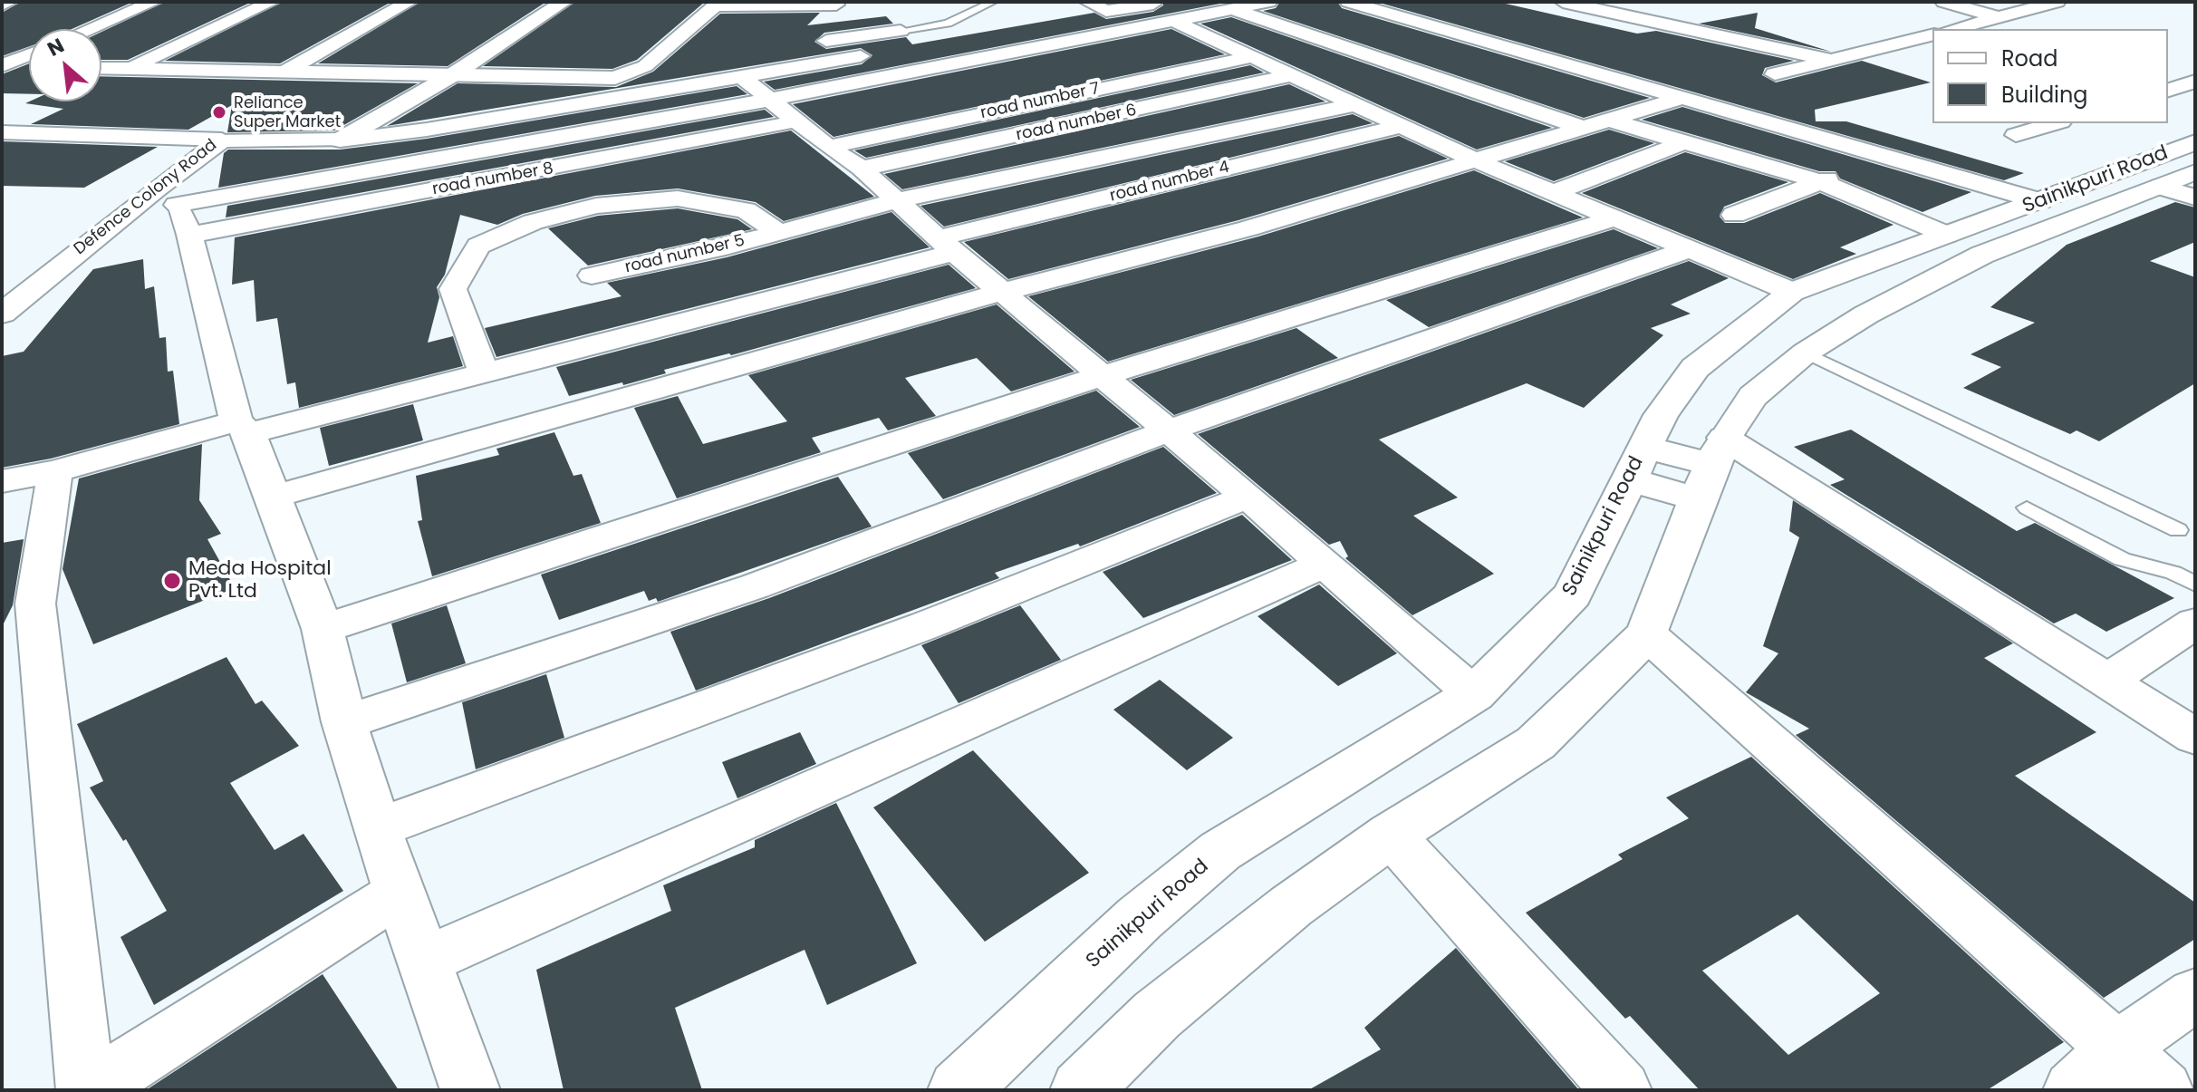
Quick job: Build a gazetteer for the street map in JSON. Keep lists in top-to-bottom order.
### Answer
{
  "streets": {
    "main road": ["Sainikpuri Road", "Defence Colony Road"],
    "street": [
      "road number 7",
      "road number 6",
      "road number 8",
      "road number 4",
      "road number 5"
    ]
  },
  "crossings": [
    ["road number 7", "road number 8"],
    ["road number 8", "Defence Colony Road"],
    ["road number 4", "road number 5"]
  ],
  "places": ["Reliance Super Market", "Meda Hospital Pvt. Ltd"],
  "legend": ["Road", "Building"],
  "north": "top left"
}
